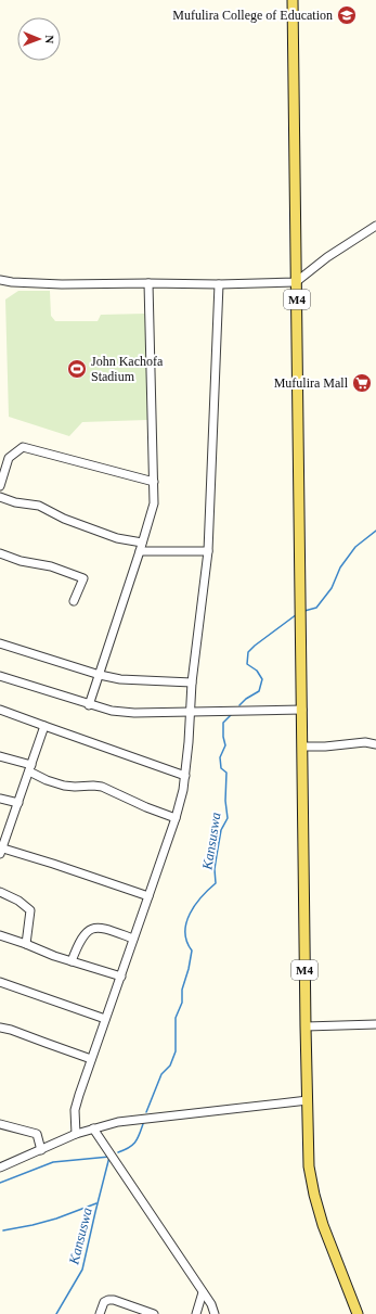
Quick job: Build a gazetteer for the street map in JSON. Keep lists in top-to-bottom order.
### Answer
{
  "streets": {
    "main road": ["M4"]
  },
  "water": ["Kansuswa"],
  "places": {
    "school or university": ["Mufulira College of Education"],
    "sports": ["John Kachofa Stadium"],
    "supermarket": ["Mufulira Mall"]
  },
  "north": "right"
}
